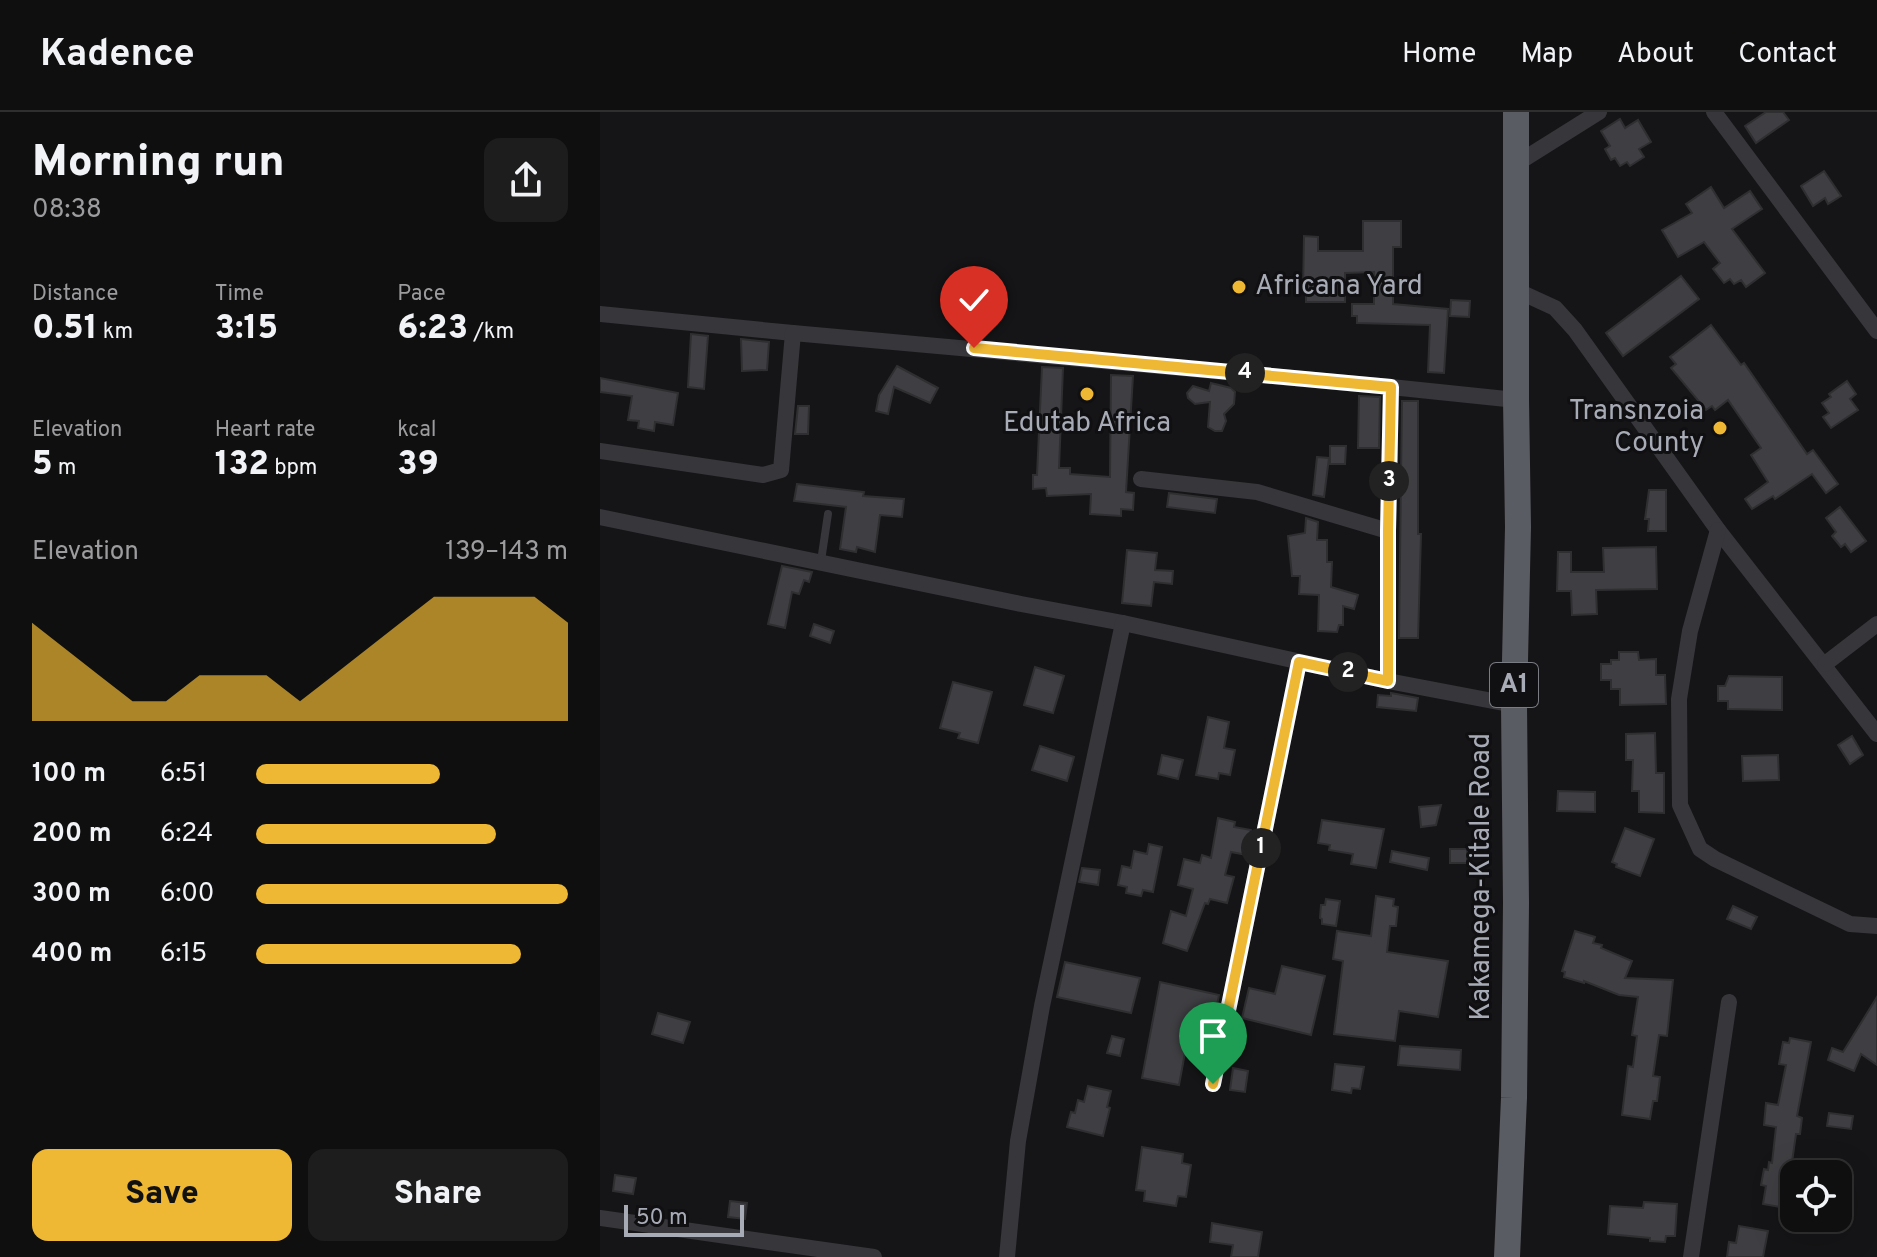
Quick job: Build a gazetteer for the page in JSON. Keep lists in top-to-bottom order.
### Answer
{
  "streets": {
    "highway": ["A1", "Kakamega-Kitale Road"]
  },
  "places": ["Africana Yard", "Edutab Africa", "Transnzoia County"],
  "scale_bar": "50 m",
  "page": {
    "header": "Kadence",
    "nav": [
      "Home",
      "Map",
      "About",
      "Contact"
    ],
    "heading": ["Morning run", "08:38"],
    "stats": [
      ["Distance", "0.51 km"],
      ["Time", "3:15"],
      ["Pace", "6:23 /km"],
      ["Elevation", "5 m"],
      ["Heart rate", "132 bpm"],
      ["kcal", "39"]
    ],
    "pins": [
      "4",
      "3",
      "2",
      "1"
    ],
    "chart": ["Elevation", "139–143 m"],
    "list": [
      {
        "name": "100 m",
        "note": "6:51"
      },
      {
        "name": "200 m",
        "note": "6:24"
      },
      {
        "name": "300 m",
        "note": "6:00"
      },
      {
        "name": "400 m",
        "note": "6:15"
      }
    ],
    "buttons": ["Save", "Share"],
    "scale": "50 m"
  }
}
